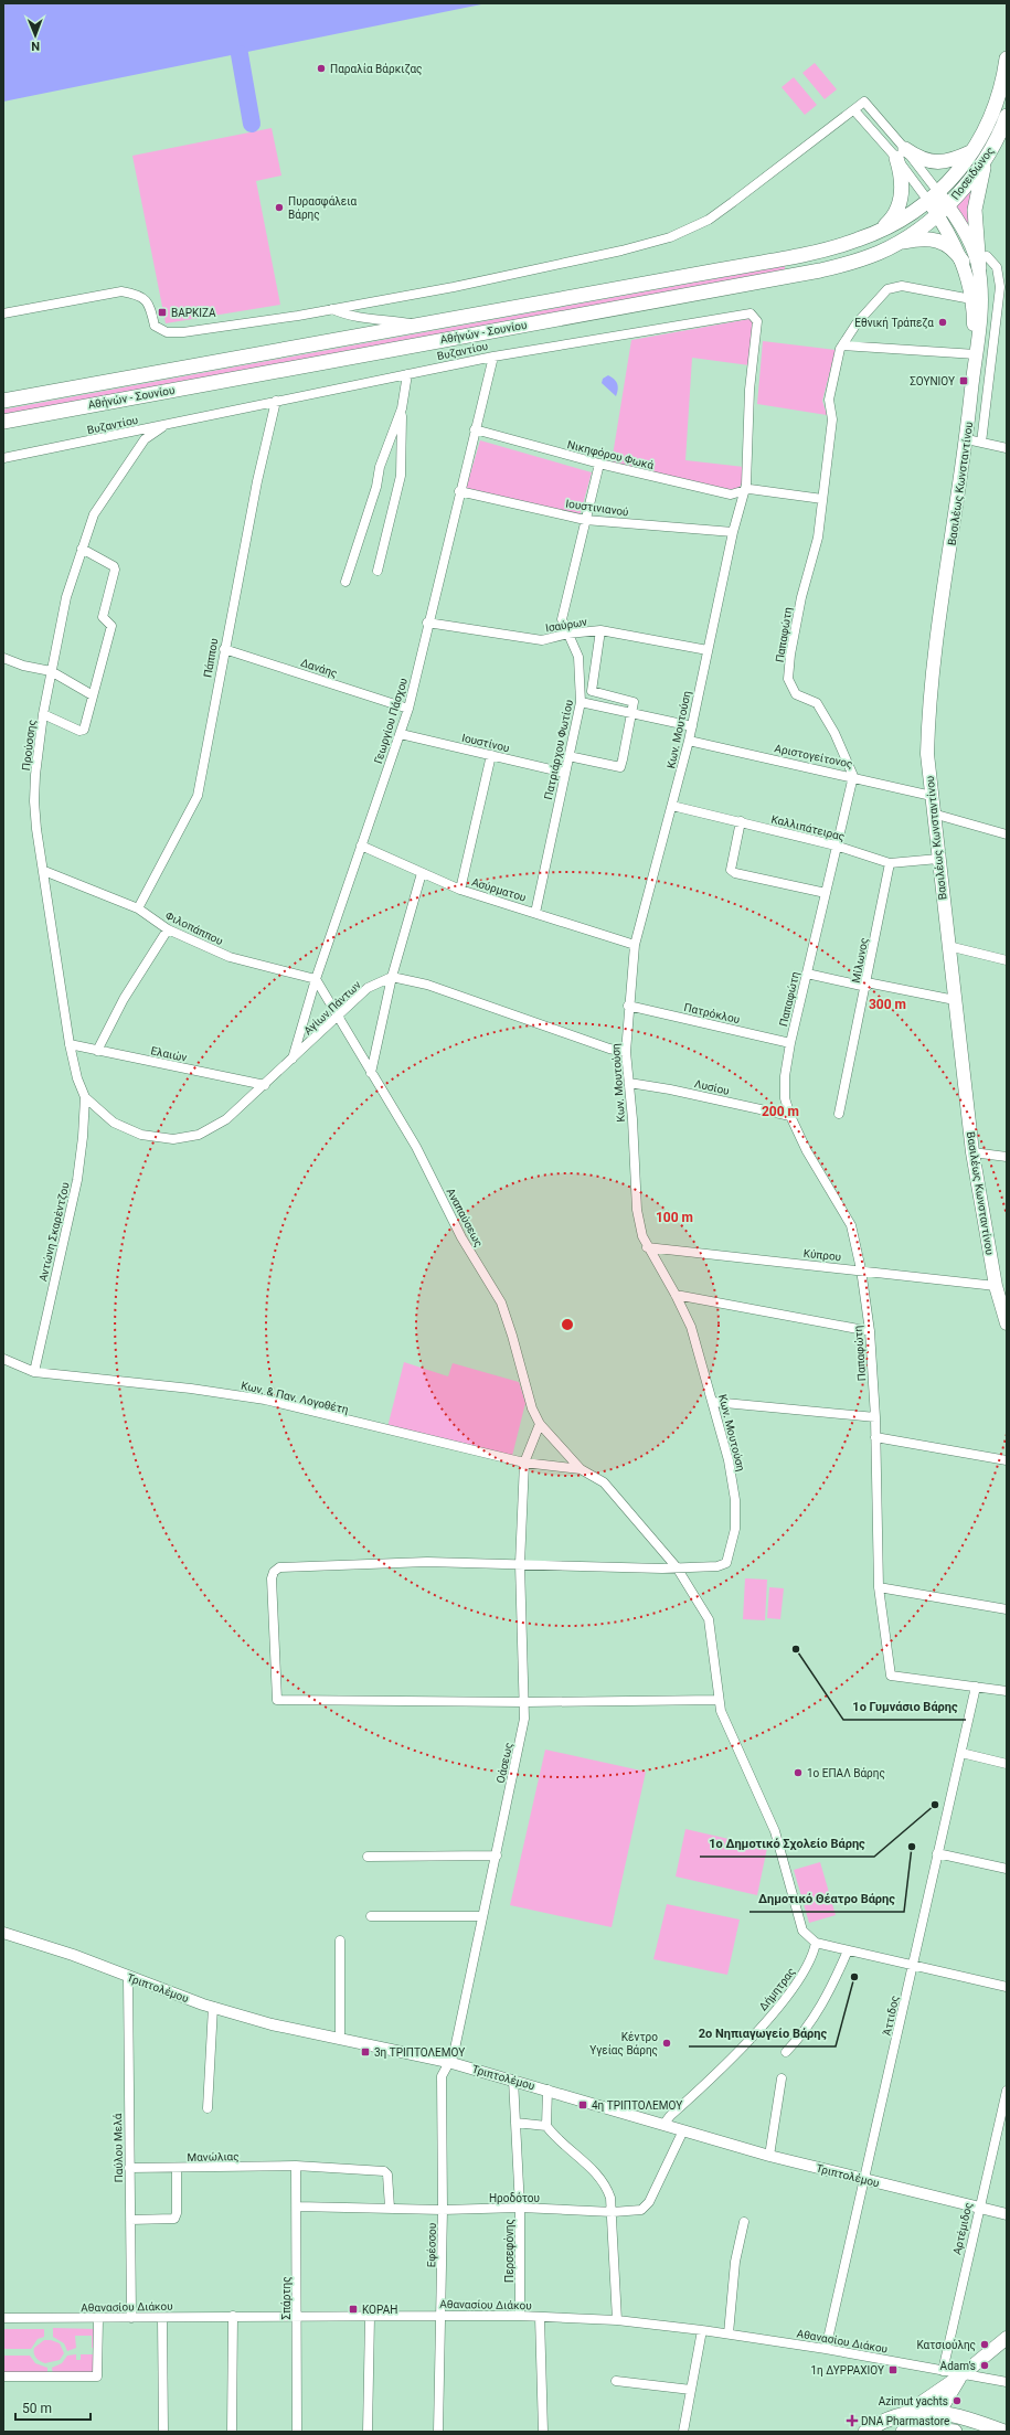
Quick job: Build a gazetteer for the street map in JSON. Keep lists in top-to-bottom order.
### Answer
{
  "streets": {
    "main road": ["Ποσειδώνος", "Αθήνών - Σουνίου", "Βασιλέως Κωνσταντίνου"],
    "street": [
      "Βυζαντίου",
      "Νικηφόρου Φωκά",
      "Ιουστινιανού",
      "Ισαύρων",
      "Παπαφώτη",
      "Πάππου",
      "Δανάης",
      "Γεωργίου Πάσχου",
      "Κων. Μουτούση",
      "Ιουστίνου",
      "Προύσσης",
      "Πατριάρχου Φωτίου",
      "Αριστογείτονος",
      "Καλλιπάτειρας",
      "Ασύρματου",
      "Φιλοπάππου",
      "Μίλωνος",
      "Αγίων Πάντων",
      "Πατρόκλου",
      "Ελαιών",
      "Λυσίου",
      "Αναπαύσεως",
      "Αντώνη Σκαρέντζου",
      "Κύπρου",
      "Κων. & Παν. Λογοθέτη",
      "Οάσεως",
      "Τριπτολέμου",
      "Δήμητρας",
      "Άττιδος",
      "Παύλου Μελά",
      "Μανώλιας",
      "Ηροδότου",
      "Αρτέμιδος",
      "Εφέσσου",
      "Περσεφόνης",
      "Σπάρτης",
      "Αθανασίου Διάκου"
    ]
  },
  "crossings": [
    ["Ποσειδώνος", "Αθήνών - Σουνίου"],
    ["Ποσειδώνος", "Βασιλέως Κωνσταντίνου"],
    ["Αθήνών - Σουνίου", "Βασιλέως Κωνσταντίνου"],
    ["Βυζαντίου", "Νικηφόρου Φωκά"],
    ["Βυζαντίου", "Πάππου"],
    ["Βυζαντίου", "Γεωργίου Πάσχου"],
    ["Βυζαντίου", "Κων. Μουτούση"],
    ["Βυζαντίου", "Προύσσης"],
    ["Νικηφόρου Φωκά", "Παπαφώτη"],
    ["Νικηφόρου Φωκά", "Γεωργίου Πάσχου"],
    ["Νικηφόρου Φωκά", "Κων. Μουτούση"],
    ["Νικηφόρου Φωκά", "Πατριάρχου Φωτίου"],
    ["Βασιλέως Κωνσταντίνου", "Αριστογείτονος"],
    ["Βασιλέως Κωνσταντίνου", "Καλλιπάτειρας"],
    ["Βασιλέως Κωνσταντίνου", "Κύπρου"],
    ["Ιουστινιανού", "Γεωργίου Πάσχου"],
    ["Ιουστινιανού", "Κων. Μουτούση"],
    ["Ιουστινιανού", "Πατριάρχου Φωτίου"],
    ["Ισαύρων", "Γεωργίου Πάσχου"],
    ["Ισαύρων", "Κων. Μουτούση"],
    ["Ισαύρων", "Πατριάρχου Φωτίου"],
    ["Παπαφώτη", "Αριστογείτονος"],
    ["Παπαφώτη", "Καλλιπάτειρας"],
    ["Παπαφώτη", "Πατρόκλου"],
    ["Παπαφώτη", "Λυσίου"],
    ["Παπαφώτη", "Κύπρου"],
    ["Παπαφώτη", "Άττιδος"],
    ["Πάππου", "Δανάης"],
    ["Πάππου", "Φιλοπάππου"],
    ["Δανάης", "Γεωργίου Πάσχου"],
    ["Γεωργίου Πάσχου", "Ιουστίνου"],
    ["Γεωργίου Πάσχου", "Ασύρματου"],
    ["Γεωργίου Πάσχου", "Φιλοπάππου"],
    ["Γεωργίου Πάσχου", "Αγίων Πάντων"],
    ["Γεωργίου Πάσχου", "Αναπαύσεως"],
    ["Κων. Μουτούση", "Αριστογείτονος"],
    ["Κων. Μουτούση", "Καλλιπάτειρας"],
    ["Κων. Μουτούση", "Ασύρματου"],
    ["Κων. Μουτούση", "Πατρόκλου"],
    ["Κων. Μουτούση", "Λυσίου"],
    ["Κων. Μουτούση", "Κύπρου"],
    ["Κων. Μουτούση", "Οάσεως"],
    ["Ιουστίνου", "Πατριάρχου Φωτίου"],
    ["Προύσσης", "Φιλοπάππου"],
    ["Προύσσης", "Αγίων Πάντων"],
    ["Προύσσης", "Ελαιών"],
    ["Προύσσης", "Αντώνη Σκαρέντζου"],
    ["Πατριάρχου Φωτίου", "Ασύρματου"],
    ["Καλλιπάτειρας", "Μίλωνος"],
    ["Φιλοπάππου", "Αναπαύσεως"],
    ["Αγίων Πάντων", "Ελαιών"],
    ["Αγίων Πάντων", "Αναπαύσεως"],
    ["Αγίων Πάντων", "Αντώνη Σκαρέντζου"],
    ["Αναπαύσεως", "Κων. & Παν. Λογοθέτη"],
    ["Αναπαύσεως", "Οάσεως"],
    ["Αντώνη Σκαρέντζου", "Κων. & Παν. Λογοθέτη"],
    ["Κων. & Παν. Λογοθέτη", "Οάσεως"],
    ["Οάσεως", "Τριπτολέμου"],
    ["Οάσεως", "Εφέσσου"],
    ["Τριπτολέμου", "Δήμητρας"],
    ["Τριπτολέμου", "Άττιδος"],
    ["Τριπτολέμου", "Παύλου Μελά"],
    ["Τριπτολέμου", "Ηροδότου"],
    ["Τριπτολέμου", "Αρτέμιδος"],
    ["Τριπτολέμου", "Εφέσσου"],
    ["Τριπτολέμου", "Περσεφόνης"],
    ["Άττιδος", "Αθανασίου Διάκου"],
    ["Παύλου Μελά", "Μανώλιας"],
    ["Παύλου Μελά", "Αθανασίου Διάκου"],
    ["Μανώλιας", "Ηροδότου"],
    ["Μανώλιας", "Σπάρτης"],
    ["Ηροδότου", "Εφέσσου"],
    ["Ηροδότου", "Περσεφόνης"],
    ["Ηροδότου", "Σπάρτης"],
    ["Αρτέμιδος", "Αθανασίου Διάκου"],
    ["Εφέσσου", "Αθανασίου Διάκου"],
    ["Περσεφόνης", "Αθανασίου Διάκου"],
    ["Σπάρτης", "Αθανασίου Διάκου"]
  ],
  "places": {
    "other": [
      "Παραλία Βάρκιζας",
      "Πυρασφάλεια Βάρης",
      "Εθνική Τράπεζα",
      "1ο Γυμνάσιο Βάρης",
      "1ο ΕΠΑΛ Βάρης",
      "1ο Δημοτικό Σχολείο Βάρης",
      "Δημοτικό Θέατρο Βάρης",
      "2ο Νηπιαγωγείο Βάρης",
      "Κέντρο Υγείας Βάρης",
      "Κατσιούλης",
      "Adam's",
      "Azimut yachts"
    ],
    "transit": [
      "ΒΑΡΚΙΖΑ",
      "ΣΟΥΝΙΟΥ",
      "3η ΤΡΙΠΤΟΛΕΜΟΥ",
      "4η ΤΡΙΠΤΟΛΕΜΟΥ",
      "ΚΟΡΑΗ",
      "1η ΔΥΡΡΑΧΙΟΥ"
    ],
    "health": ["DNA Pharmastore"]
  },
  "scale_bar": "50 m",
  "north": "bottom",
  "rings": ["300 m", "200 m", "100 m"]
}
